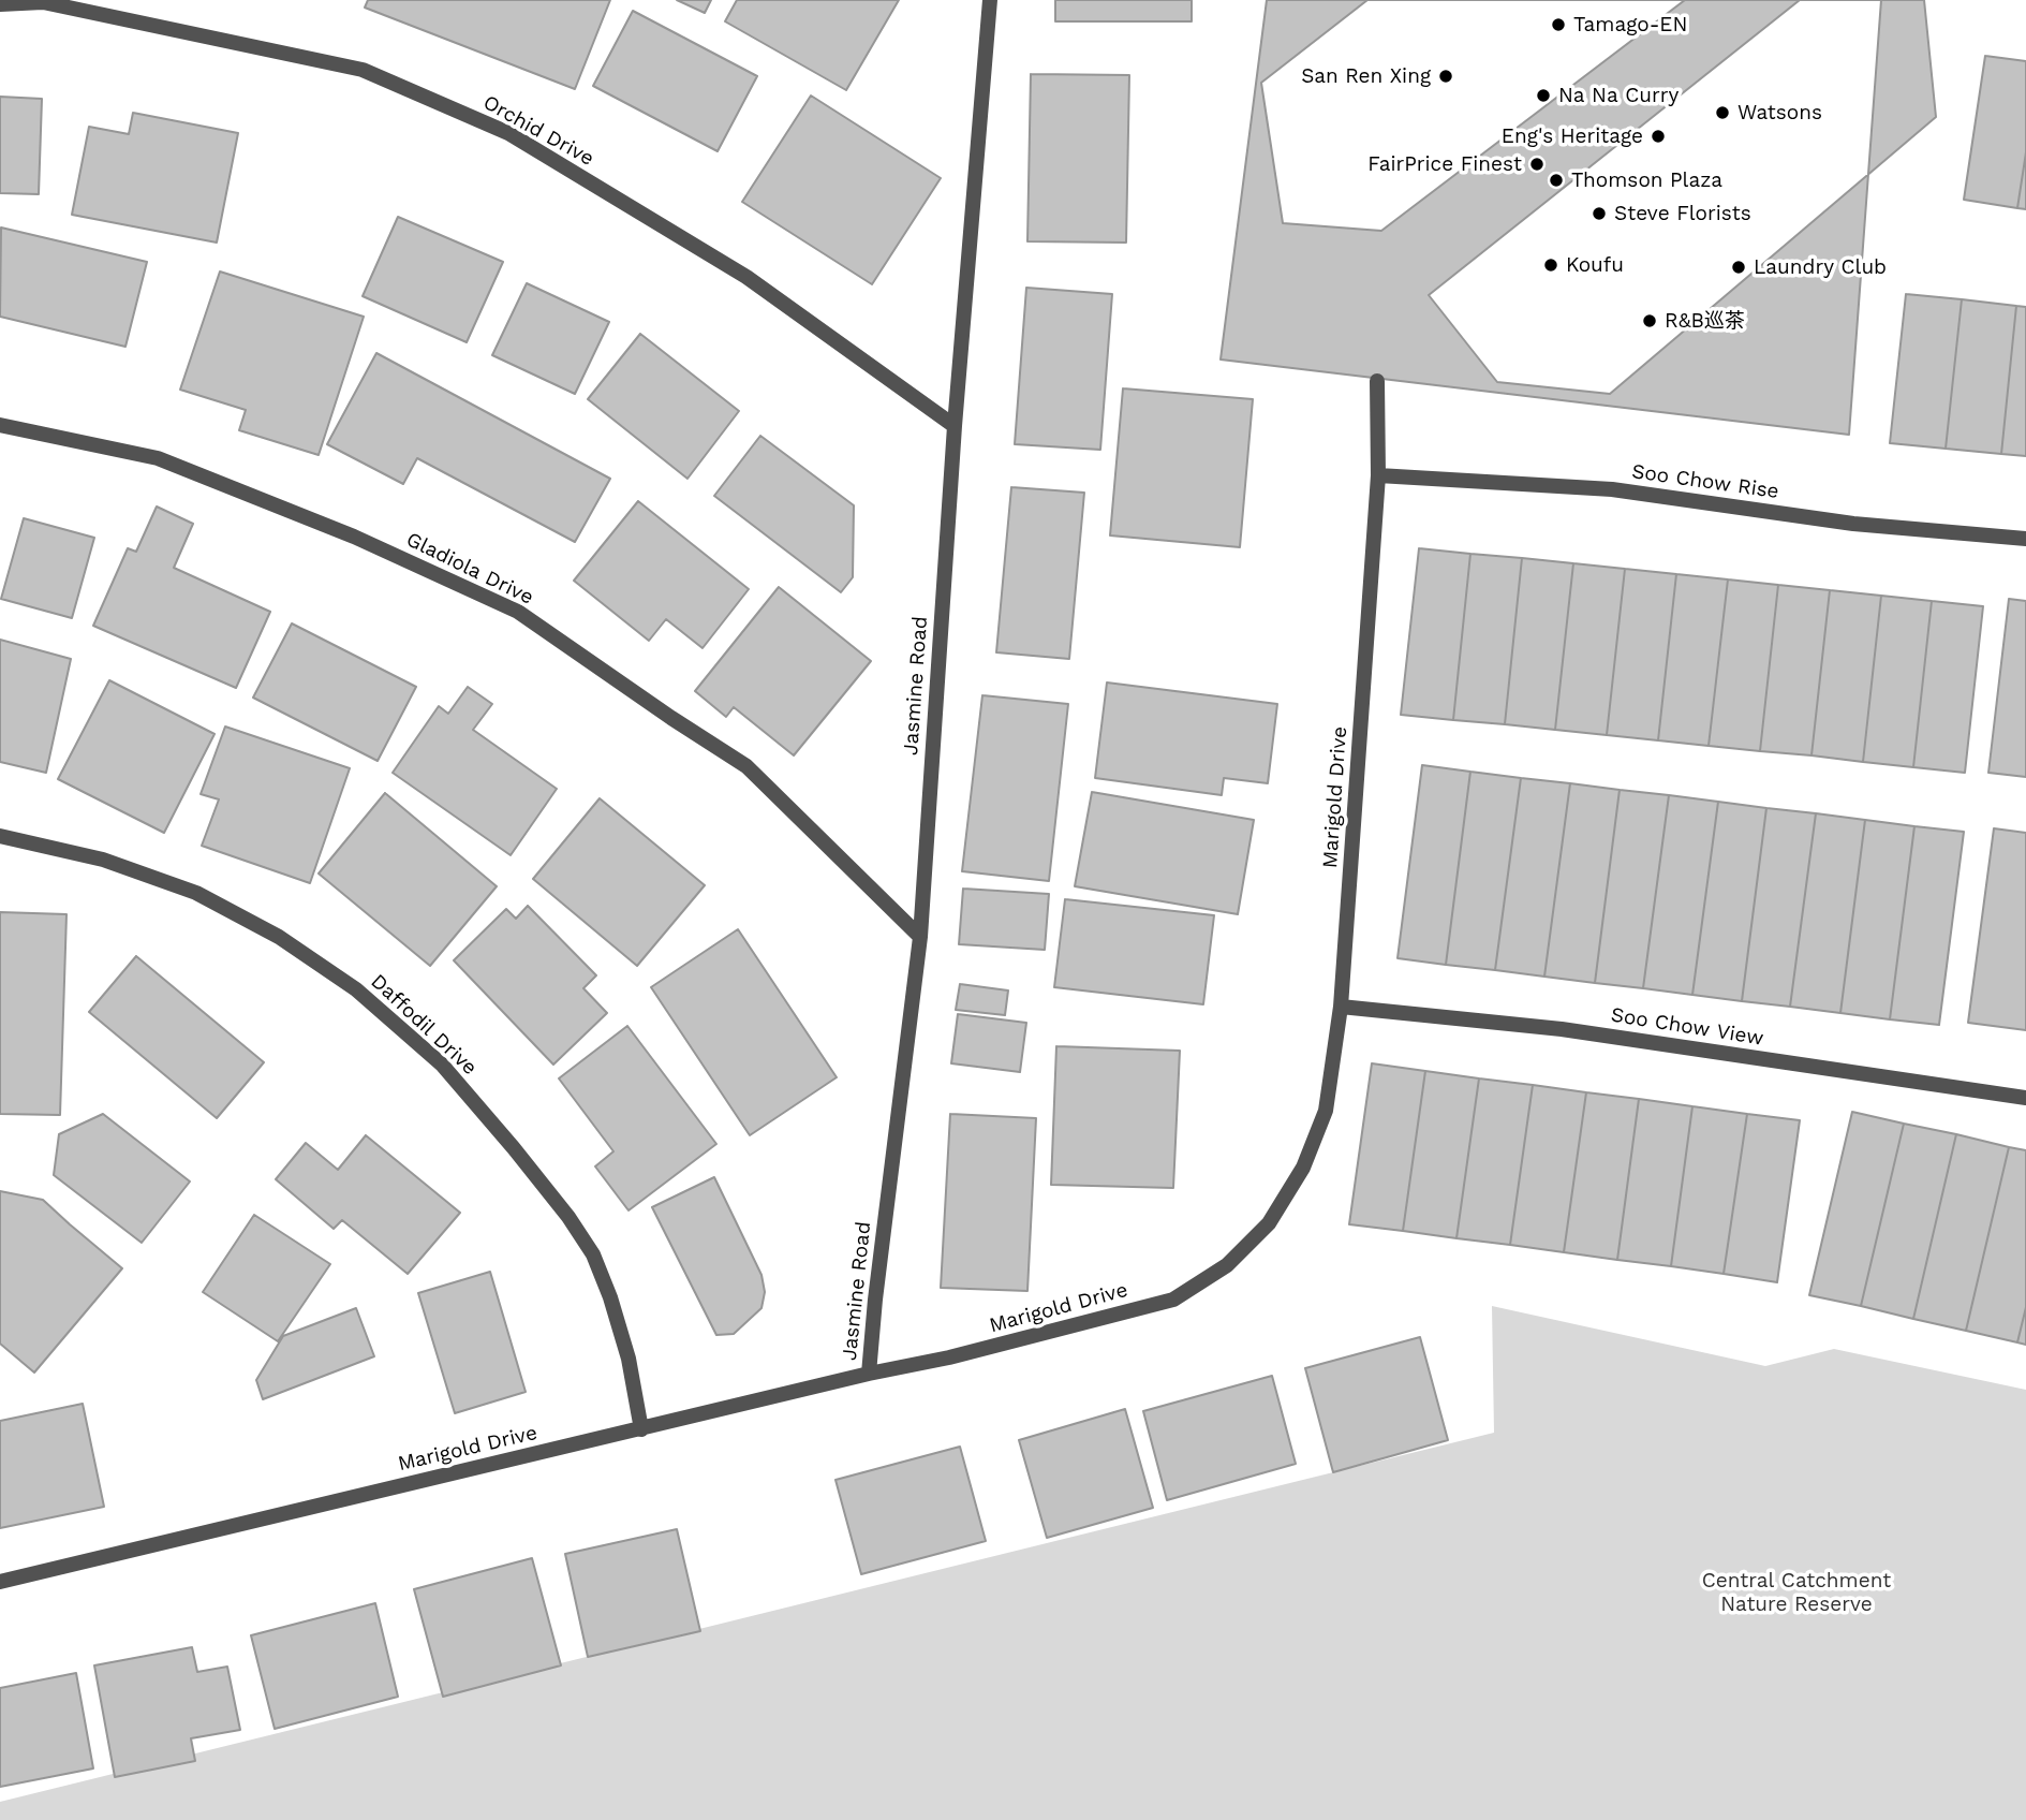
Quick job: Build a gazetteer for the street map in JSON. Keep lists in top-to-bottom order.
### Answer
{
  "streets": {
    "street": [
      "Orchid Drive",
      "Soo Chow Rise",
      "Gladiola Drive",
      "Jasmine Road",
      "Marigold Drive",
      "Daffodil Drive",
      "Soo Chow View"
    ]
  },
  "crossings": [
    ["Orchid Drive", "Jasmine Road"],
    ["Soo Chow Rise", "Marigold Drive"],
    ["Gladiola Drive", "Jasmine Road"],
    ["Jasmine Road", "Marigold Drive"],
    ["Marigold Drive", "Daffodil Drive"],
    ["Marigold Drive", "Soo Chow View"]
  ],
  "parks": ["Central Catchment Nature Reserve"],
  "places": [
    "Tamago-EN",
    "San Ren Xing",
    "Na Na Curry",
    "Watsons",
    "Eng's Heritage",
    "FairPrice Finest",
    "Thomson Plaza",
    "Steve Florists",
    "Koufu",
    "Laundry Club",
    "R&B巡茶"
  ]
}
